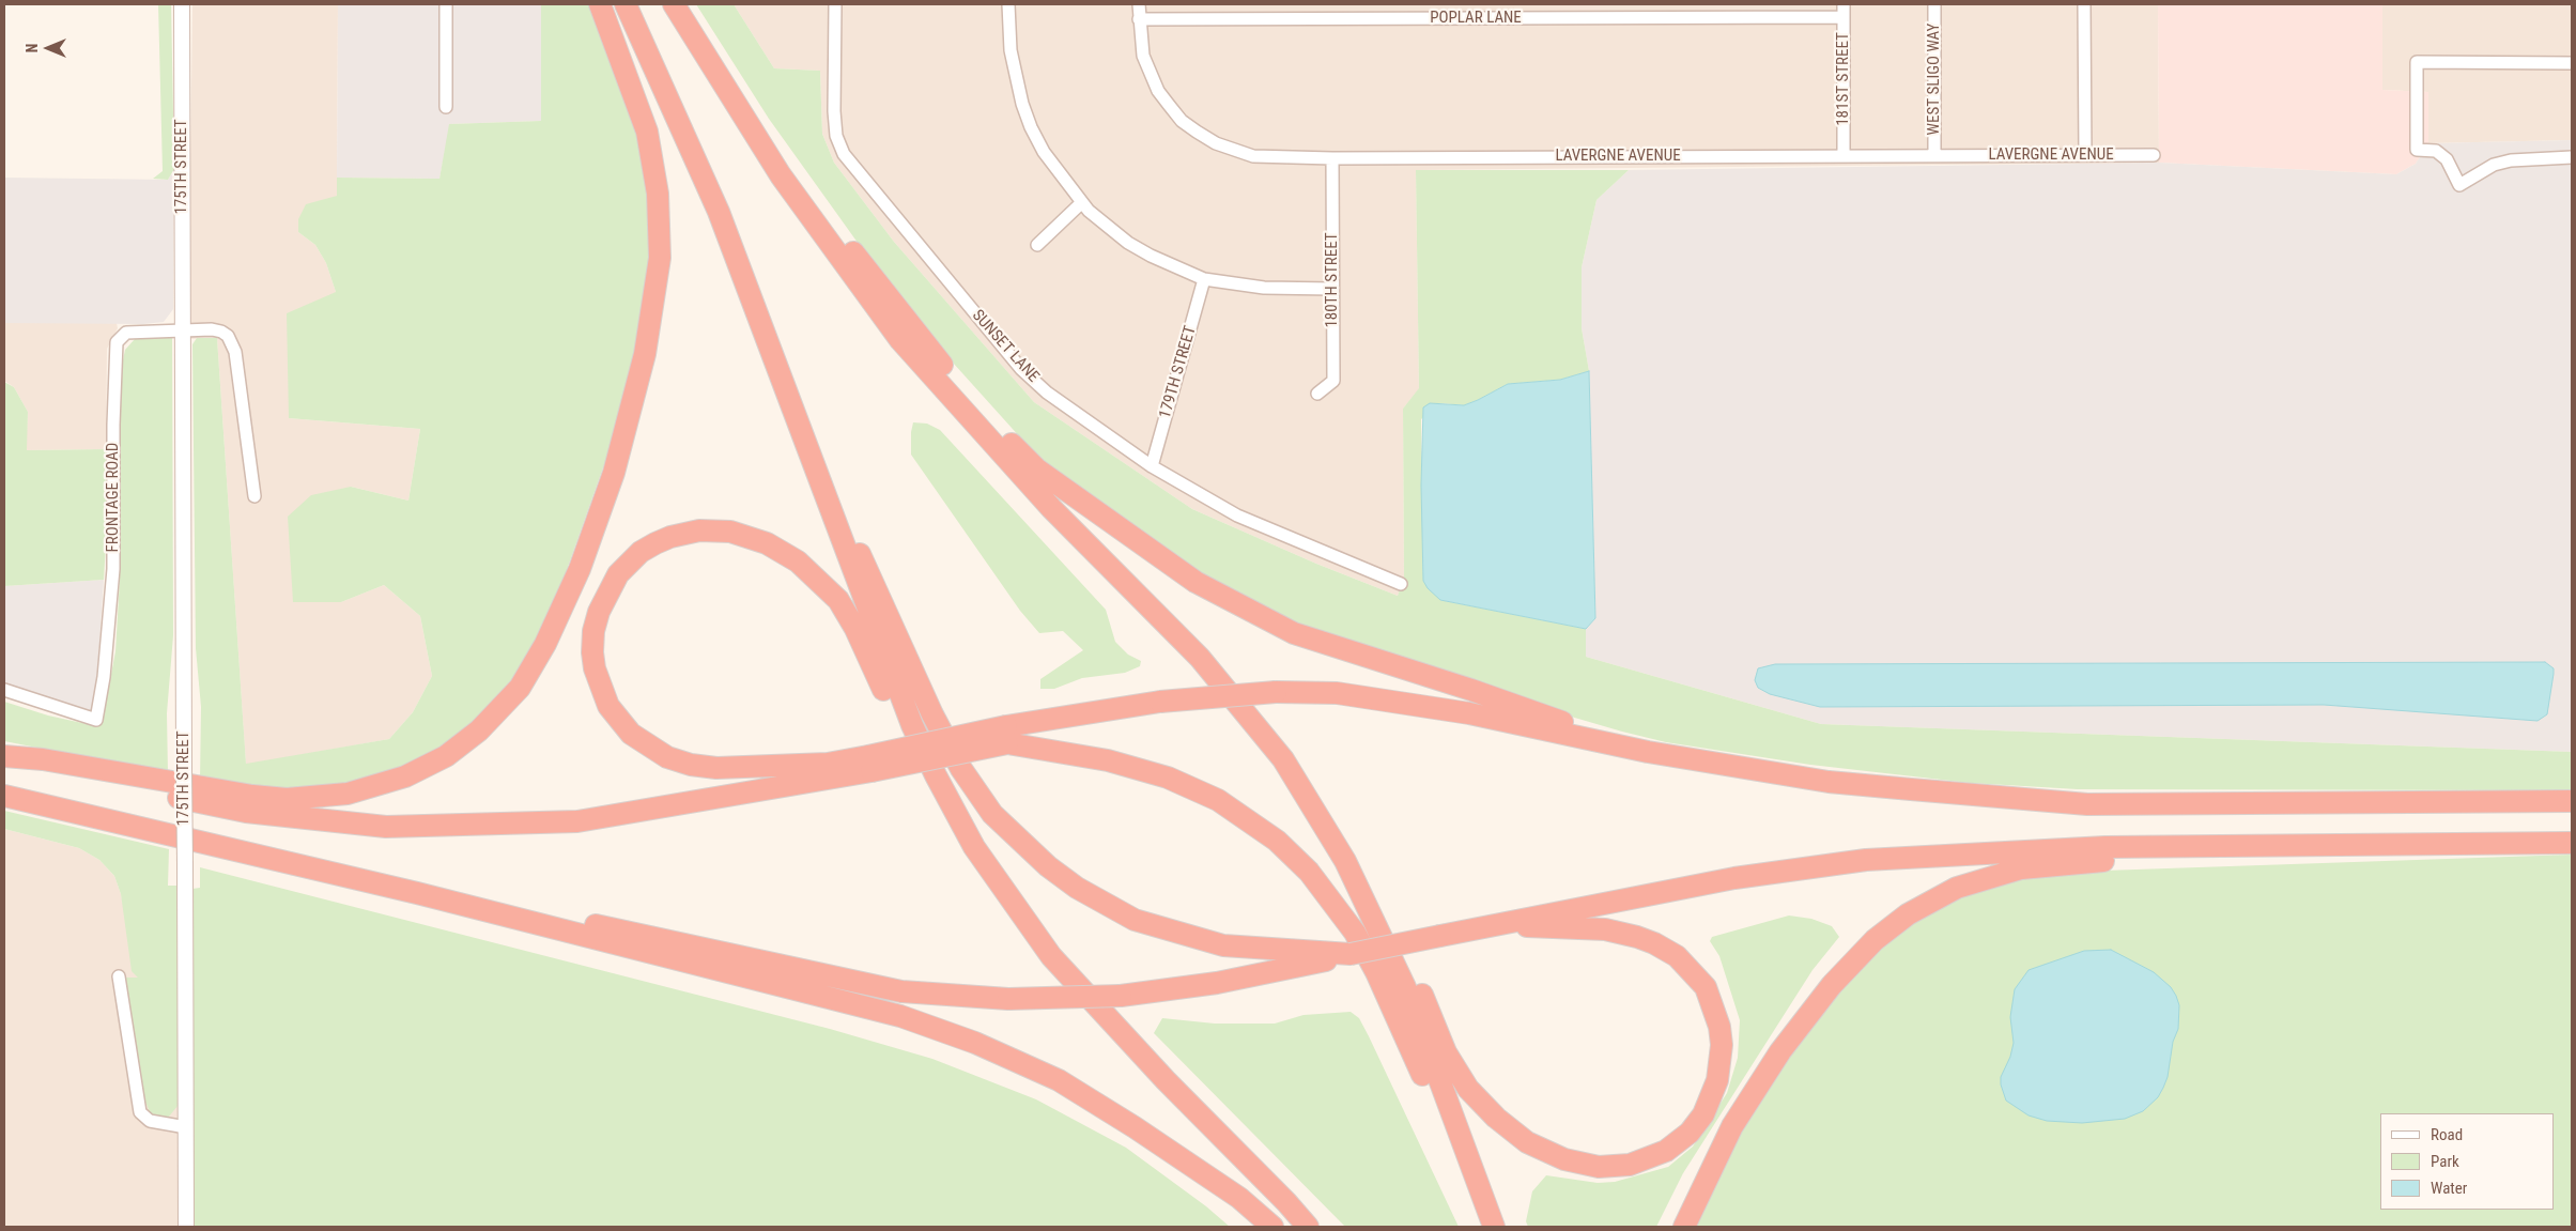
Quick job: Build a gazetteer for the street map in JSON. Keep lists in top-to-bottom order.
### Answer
{
  "streets": {
    "street": [
      "POPLAR LANE",
      "181ST STREET",
      "WEST SLIGO WAY",
      "LAVERGNE AVENUE",
      "175TH STREET",
      "180TH STREET",
      "SUNSET LANE",
      "179TH STREET",
      "FRONTAGE ROAD"
    ]
  },
  "crossings": [
    ["POPLAR LANE", "181ST STREET"],
    ["POPLAR LANE", "LAVERGNE AVENUE"],
    ["181ST STREET", "LAVERGNE AVENUE"],
    ["WEST SLIGO WAY", "LAVERGNE AVENUE"],
    ["LAVERGNE AVENUE", "180TH STREET"],
    ["175TH STREET", "FRONTAGE ROAD"],
    ["SUNSET LANE", "179TH STREET"]
  ],
  "legend": ["Road", "Park", "Water"],
  "north": "left"
}
